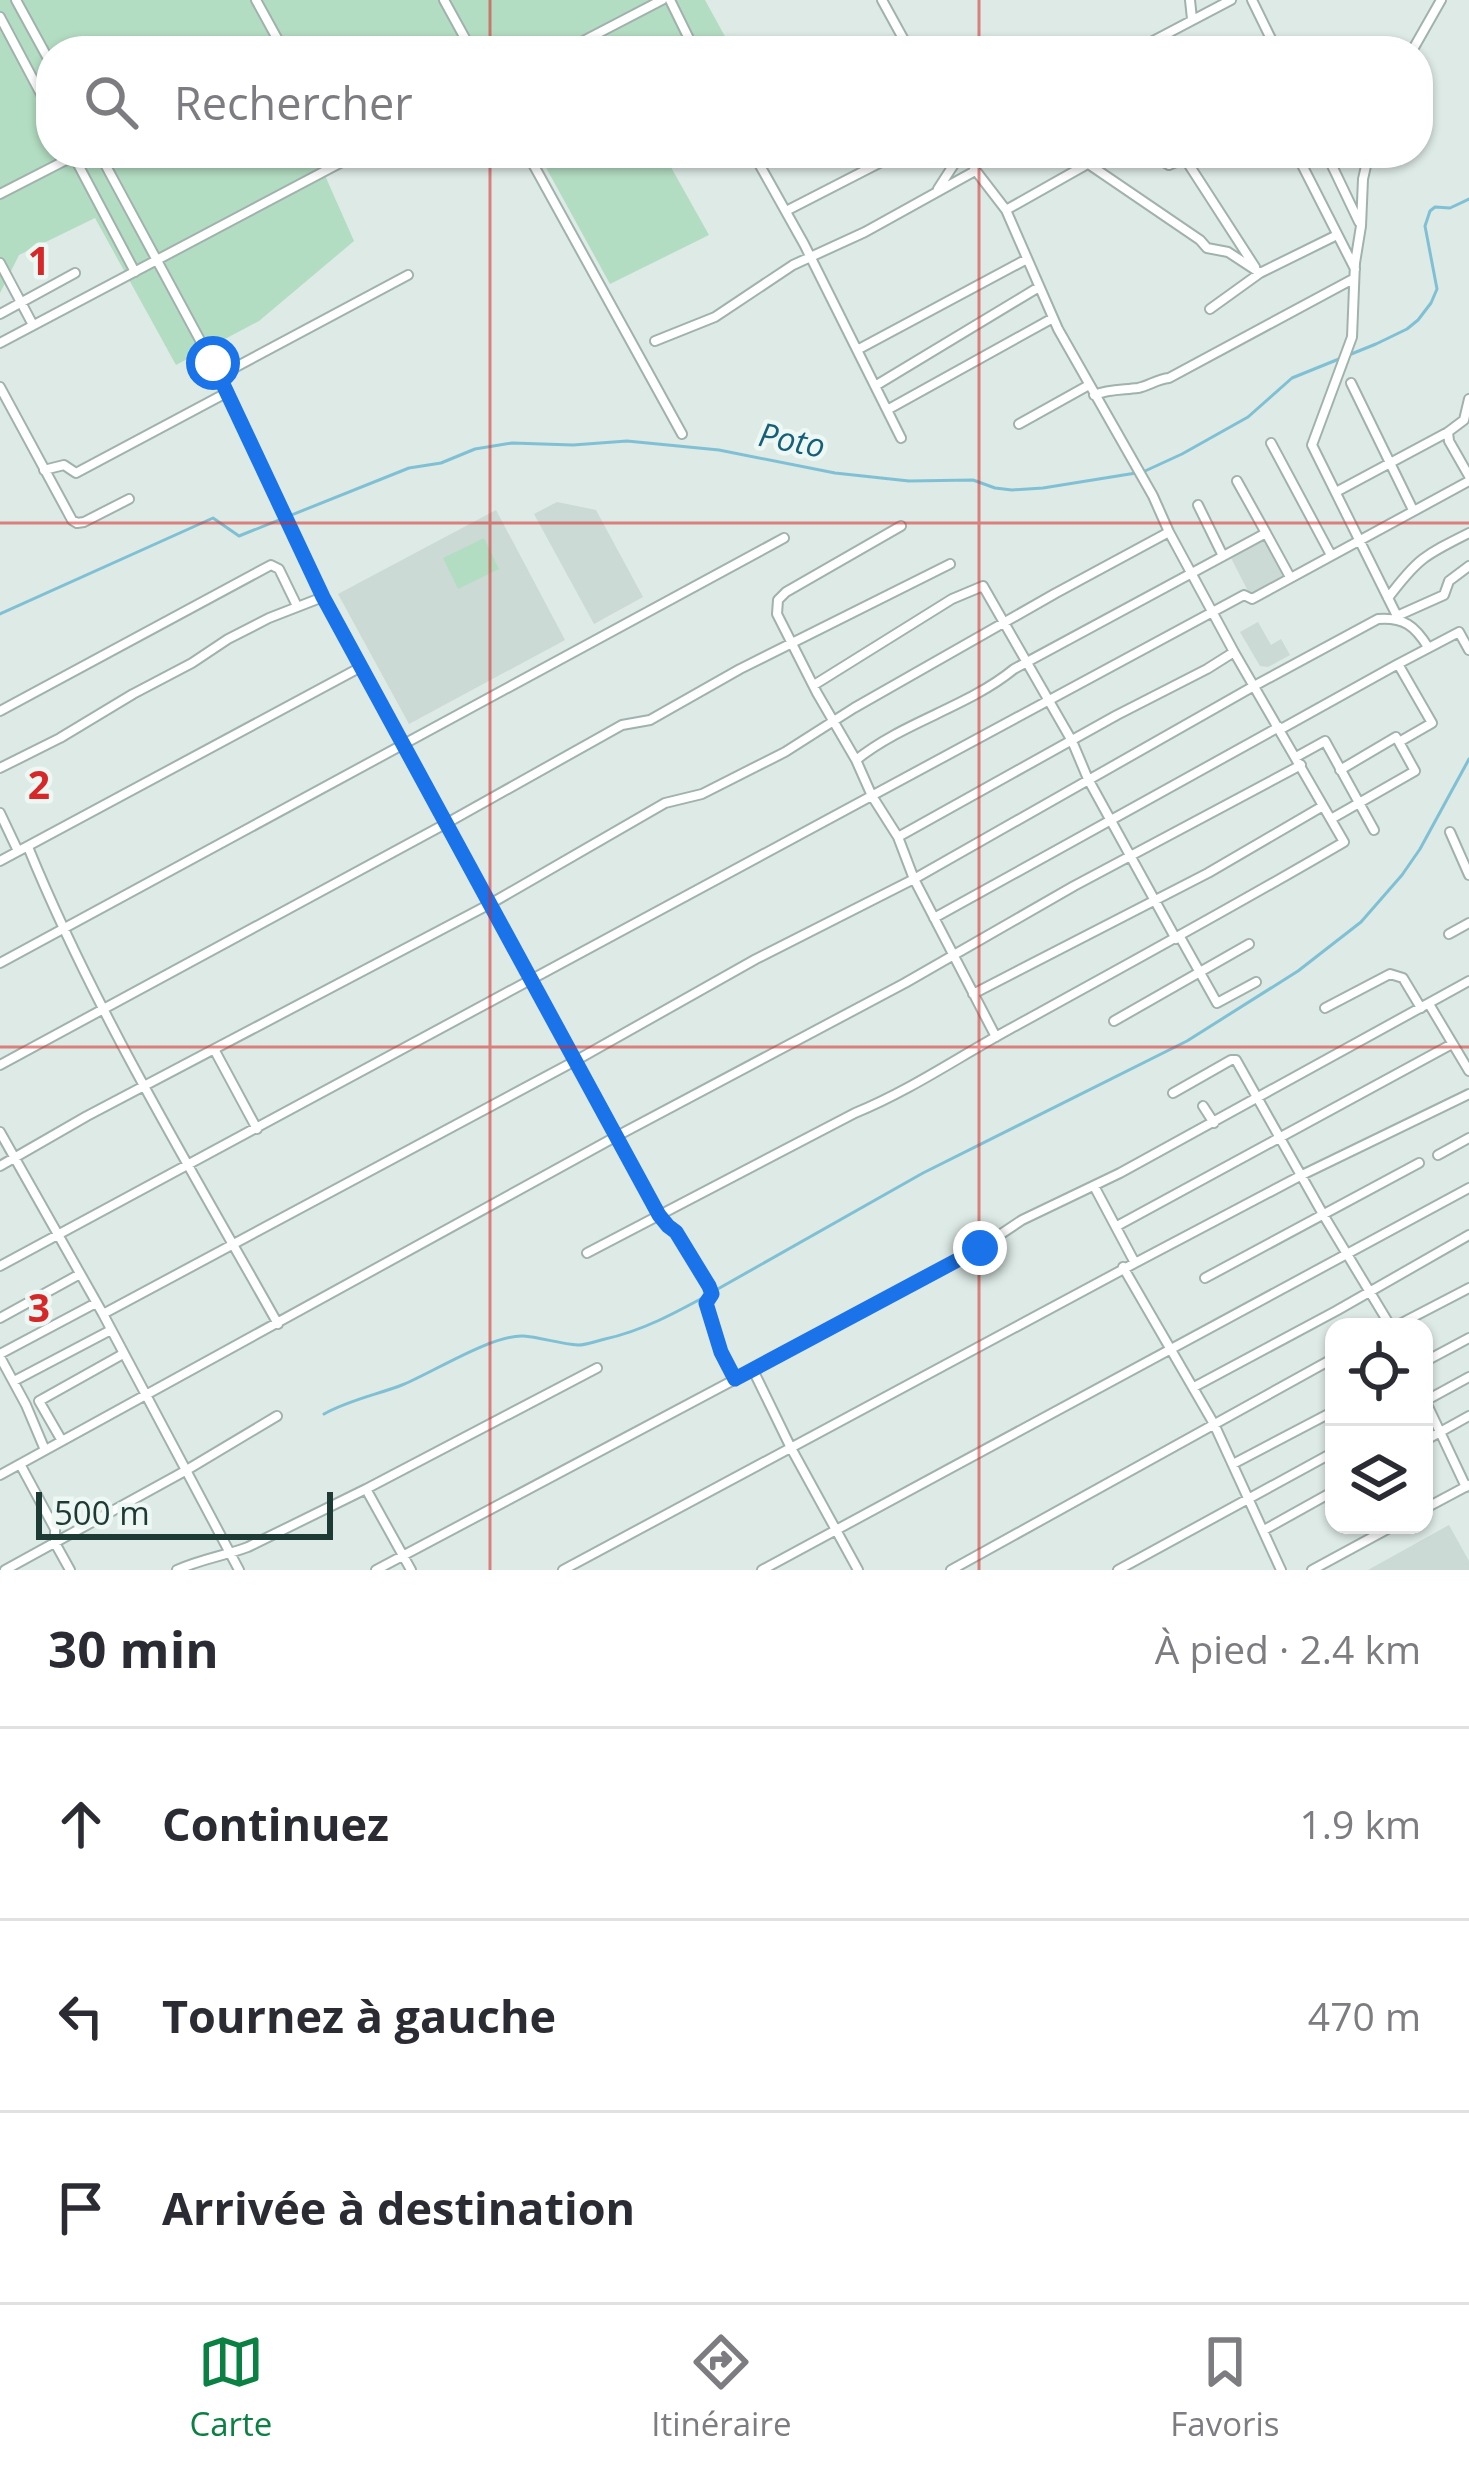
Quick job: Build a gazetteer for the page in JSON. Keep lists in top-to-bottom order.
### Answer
{
  "water": ["Poto"],
  "scale_bar": "500 m",
  "page": {
    "search": "Rechercher",
    "scale": "500 m",
    "heading": ["30 min", "À pied · 2.4 km"],
    "list": [
      ["Continuez", "1.9 km"],
      ["Tournez à gauche", "470 m"],
      "Arrivée à destination"
    ],
    "nav": ["Carte", "Itinéraire", "Favoris"]
  },
  "grid": {
    "rows": ["1", "2", "3"]
  }
}
